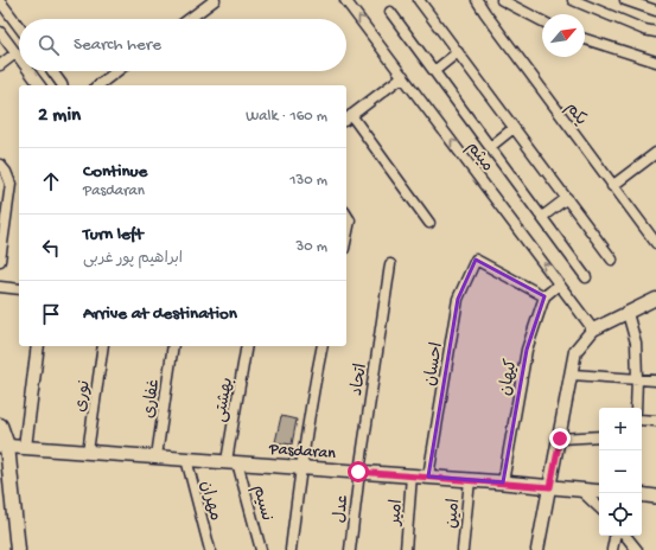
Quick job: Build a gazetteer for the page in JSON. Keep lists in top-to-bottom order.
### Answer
{
  "streets": {
    "main road": ["Pasdaran"],
    "street": [
      "یکم",
      "میثم",
      "احسان",
      "کیهان",
      "اتحاد",
      "نوری",
      "غفاری",
      "بهشتی",
      "مهران",
      "نسیم",
      "عدل",
      "امیر",
      "امین"
    ]
  },
  "crossings": [
    ["احسان", "کیهان"],
    ["احسان", "Pasdaran"],
    ["کیهان", "Pasdaran"],
    ["اتحاد", "Pasdaran"],
    ["اتحاد", "عدل"],
    ["نوری", "Pasdaran"],
    ["غفاری", "Pasdaran"],
    ["بهشتی", "Pasdaran"],
    ["بهشتی", "نسیم"],
    ["Pasdaran", "مهران"],
    ["Pasdaran", "نسیم"],
    ["Pasdaran", "عدل"],
    ["Pasdaran", "امیر"],
    ["Pasdaran", "امین"]
  ],
  "north": "top right",
  "page": {
    "search": "Search here",
    "heading": ["2 min", "Walk · 160 m"],
    "list": [
      ["Continue", "Pasdaran", "130 m"],
      ["Turn left", "ابراهیم پور غربی", "30 m"],
      "Arrive at destination"
    ],
    "map_buttons": ["+", "−"]
  }
}
